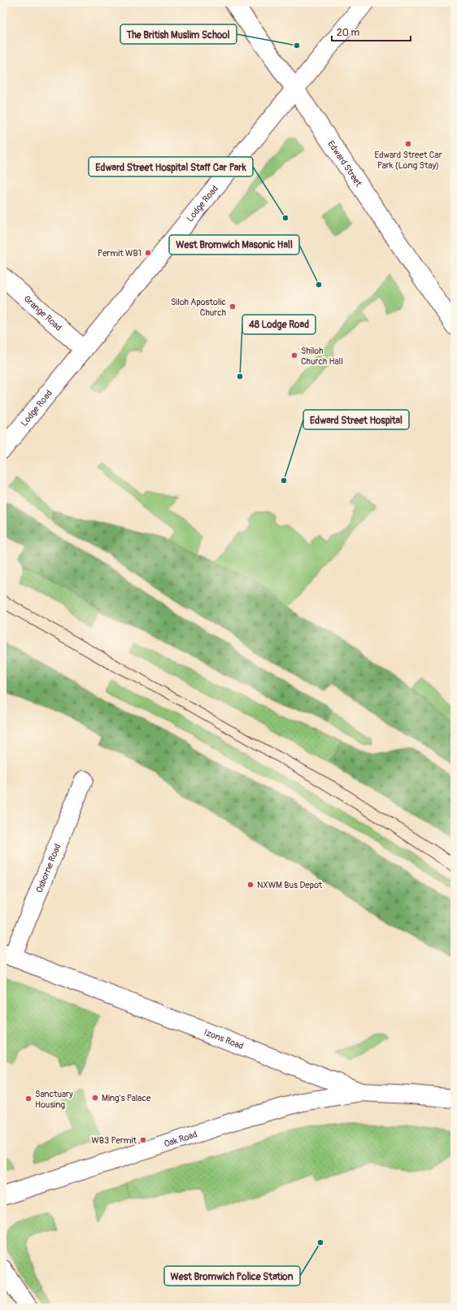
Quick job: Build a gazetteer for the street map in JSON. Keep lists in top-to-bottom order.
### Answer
{
  "streets": {
    "street": [
      "Edward Street",
      "Lodge Road",
      "Grange Road",
      "Osborne Road",
      "Izons Road",
      "Oak Road"
    ]
  },
  "crossings": [
    ["Edward Street", "Lodge Road"],
    ["Lodge Road", "Grange Road"],
    ["Osborne Road", "Izons Road"],
    ["Izons Road", "Oak Road"]
  ],
  "places": [
    "The British Muslim School",
    "Edward Street Car Park (Long Stay)",
    "Edward Street Hospital Staff Car Park",
    "Permit WB1",
    "West Bromwich Masonic Hall",
    "Siloh Apostolic Church",
    "Shiloh Church Hall",
    "48 Lodge Road",
    "Edward Street Hospital",
    "NXWM Bus Depot",
    "Ming's Palace",
    "Sanctuary Housing",
    "WB3 Permit",
    "West Bromwich Police Station"
  ],
  "scale_bar": "20 m"
}
